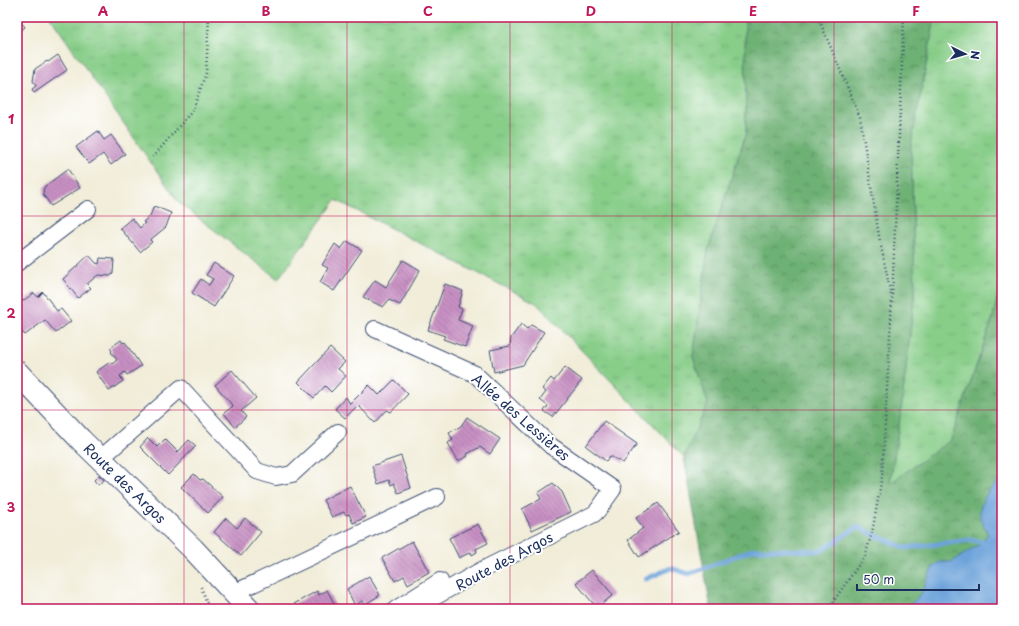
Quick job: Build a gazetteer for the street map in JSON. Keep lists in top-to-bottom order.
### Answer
{
  "streets": {
    "street": ["Allée des Lessières", "Route des Argos"]
  },
  "crossings": [
    ["Allée des Lessières", "Route des Argos"]
  ],
  "scale_bar": "50 m",
  "north": "right",
  "grid": {
    "columns": [
      "A",
      "B",
      "C",
      "D",
      "E",
      "F"
    ],
    "rows": ["1", "2", "3"]
  }
}
